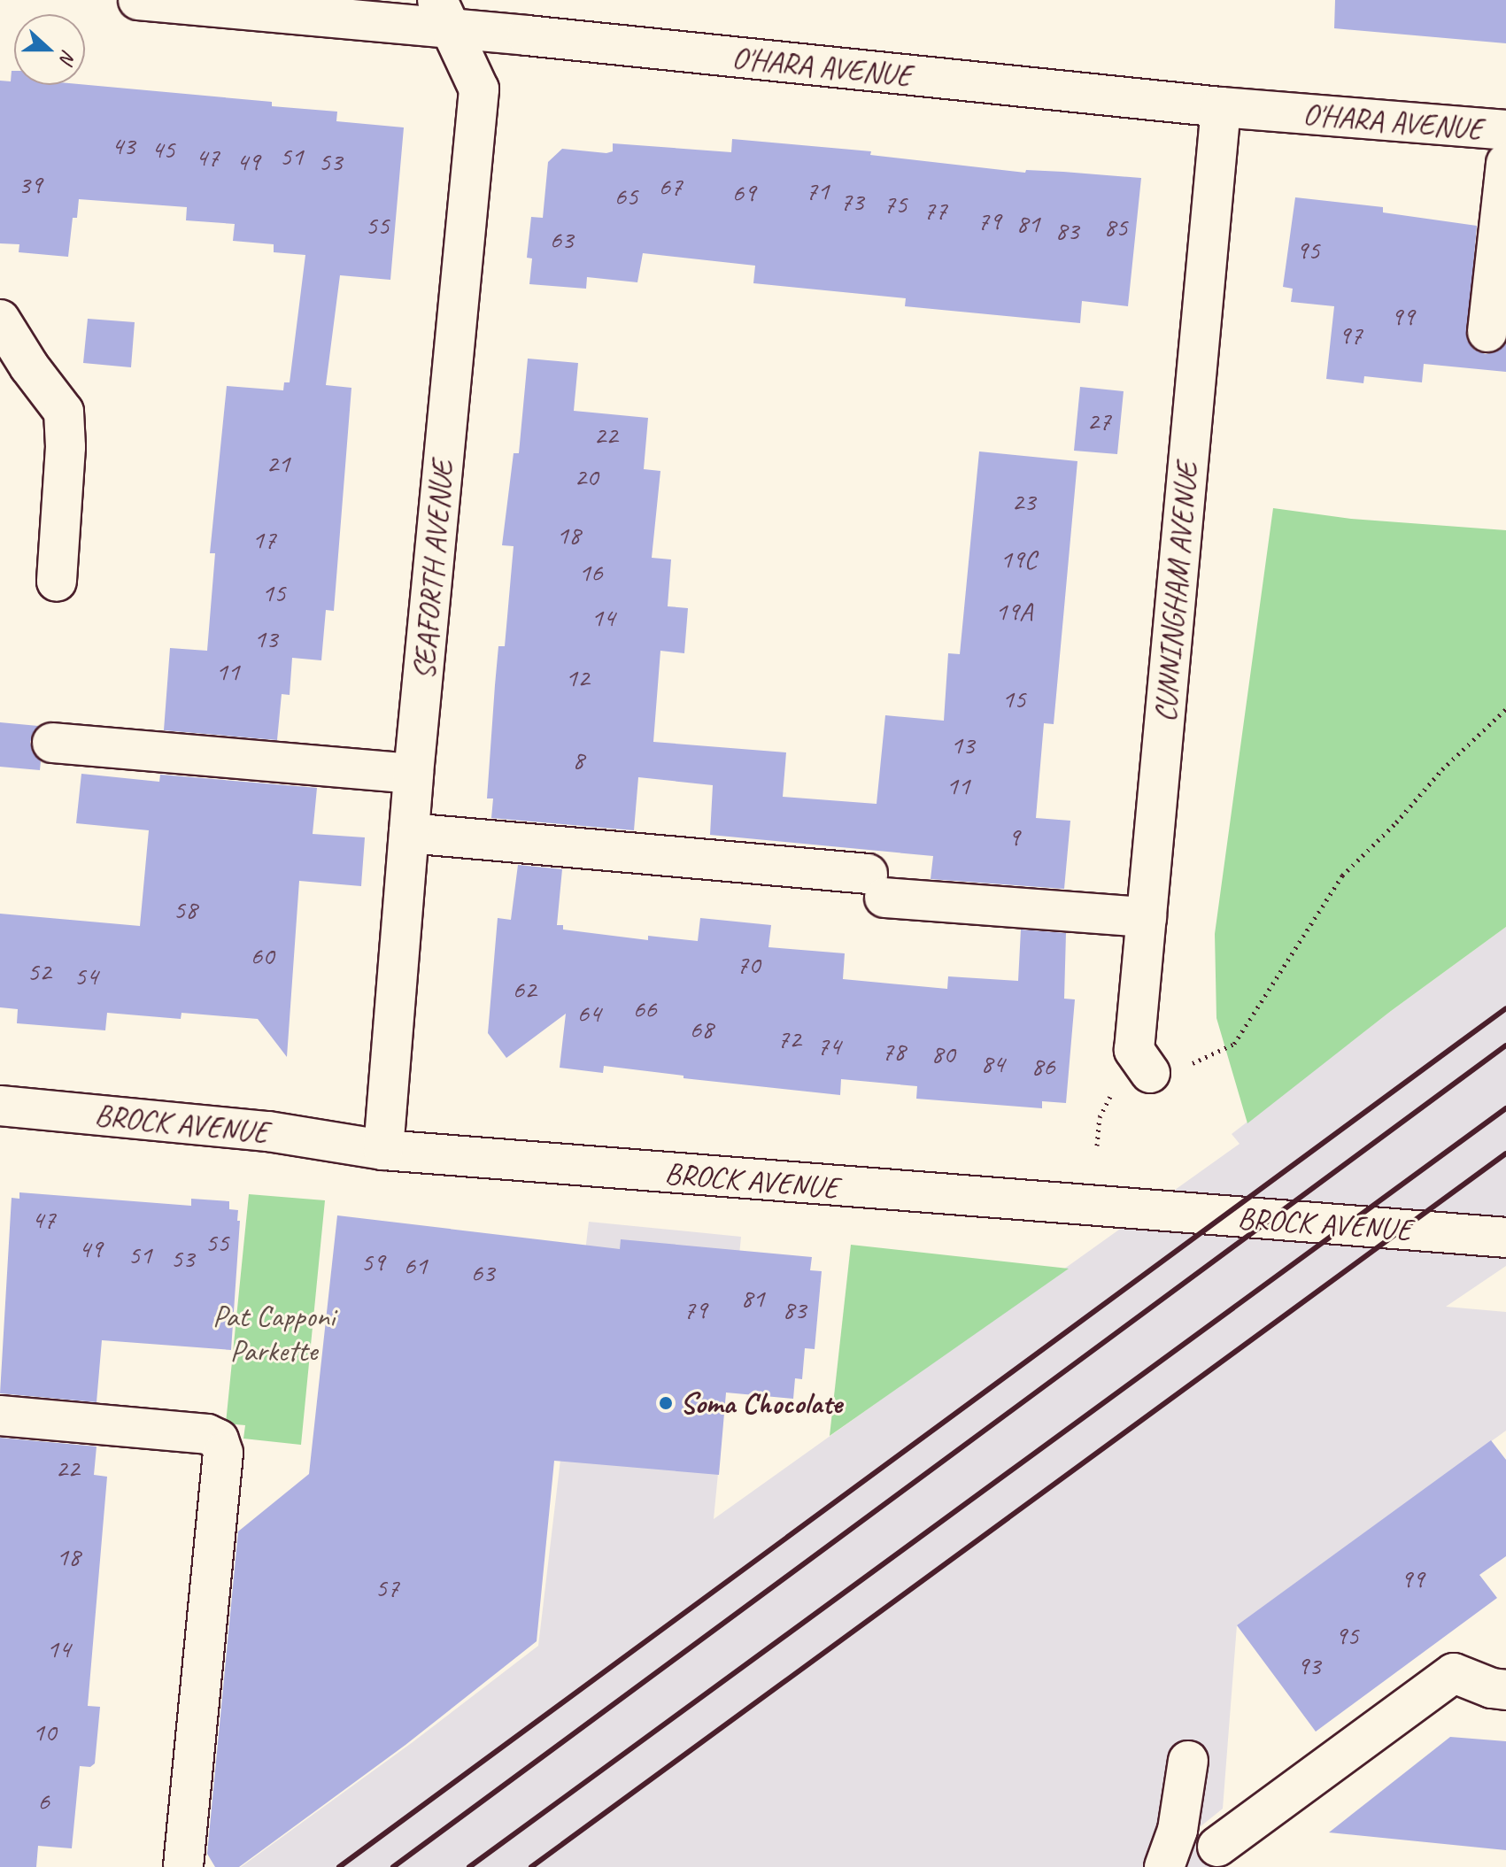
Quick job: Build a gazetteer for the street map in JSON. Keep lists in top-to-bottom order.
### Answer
{
  "streets": {
    "street": [
      "O'HARA AVENUE",
      "SEAFORTH AVENUE",
      "CUNNINGHAM AVENUE",
      "BROCK AVENUE"
    ]
  },
  "crossings": [
    ["O'HARA AVENUE", "SEAFORTH AVENUE"],
    ["O'HARA AVENUE", "CUNNINGHAM AVENUE"],
    ["SEAFORTH AVENUE", "BROCK AVENUE"]
  ],
  "parks": ["Pat Capponi Parkette"],
  "places": ["Soma Chocolate"],
  "house_numbers": [
    "43",
    "45",
    "51",
    "47",
    "49",
    "53",
    "39",
    "67",
    "71",
    "69",
    "65",
    "73",
    "75",
    "77",
    "79",
    "81",
    "55",
    "85",
    "83",
    "63",
    "95",
    "99",
    "97",
    "27",
    "22",
    "21",
    "20",
    "23",
    "18",
    "17",
    "19C",
    "16",
    "15",
    "19A",
    "14",
    "13",
    "11",
    "12",
    "15",
    "13",
    "8",
    "11",
    "9",
    "58",
    "60",
    "70",
    "52",
    "54",
    "62",
    "66",
    "64",
    "68",
    "72",
    "74",
    "78",
    "80",
    "84",
    "86",
    "47",
    "55",
    "49",
    "51",
    "53",
    "59",
    "61",
    "63",
    "81",
    "79",
    "83",
    "22",
    "18",
    "99",
    "57",
    "95",
    "14",
    "93",
    "10",
    "6"
  ],
  "north": "right"
}
